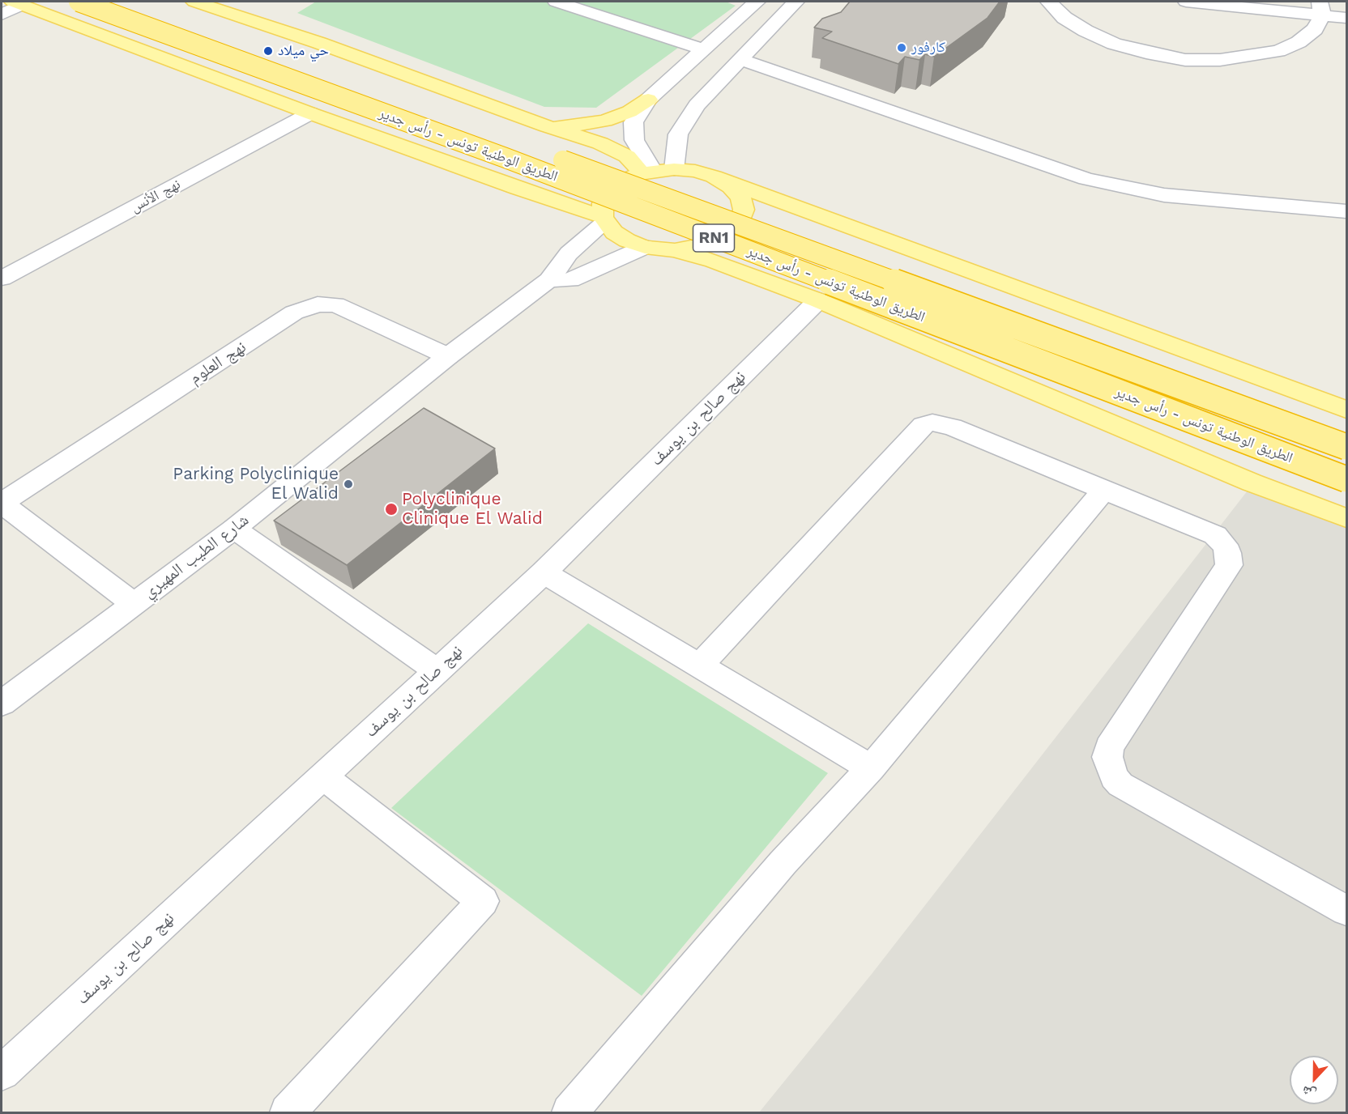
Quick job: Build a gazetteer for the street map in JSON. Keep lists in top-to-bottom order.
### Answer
{
  "streets": {
    "highway": ["الطريق الوطنية تونس - رأس جدير", "RN1"],
    "street": [
      "نهج الأنس",
      "نهج العلوم",
      "نهج صالح بن يوسف",
      "شارع الطيب المهيري"
    ]
  },
  "crossings": [
    ["RN1", "شارع الطيب المهيري"],
    ["نهج العلوم", "شارع الطيب المهيري"]
  ],
  "places": [
    "كارفور",
    "حي ميلاد",
    "Parking Polyclinique El Walid",
    "Polyclinique Clinique El Walid"
  ],
  "north": "bottom"
}
